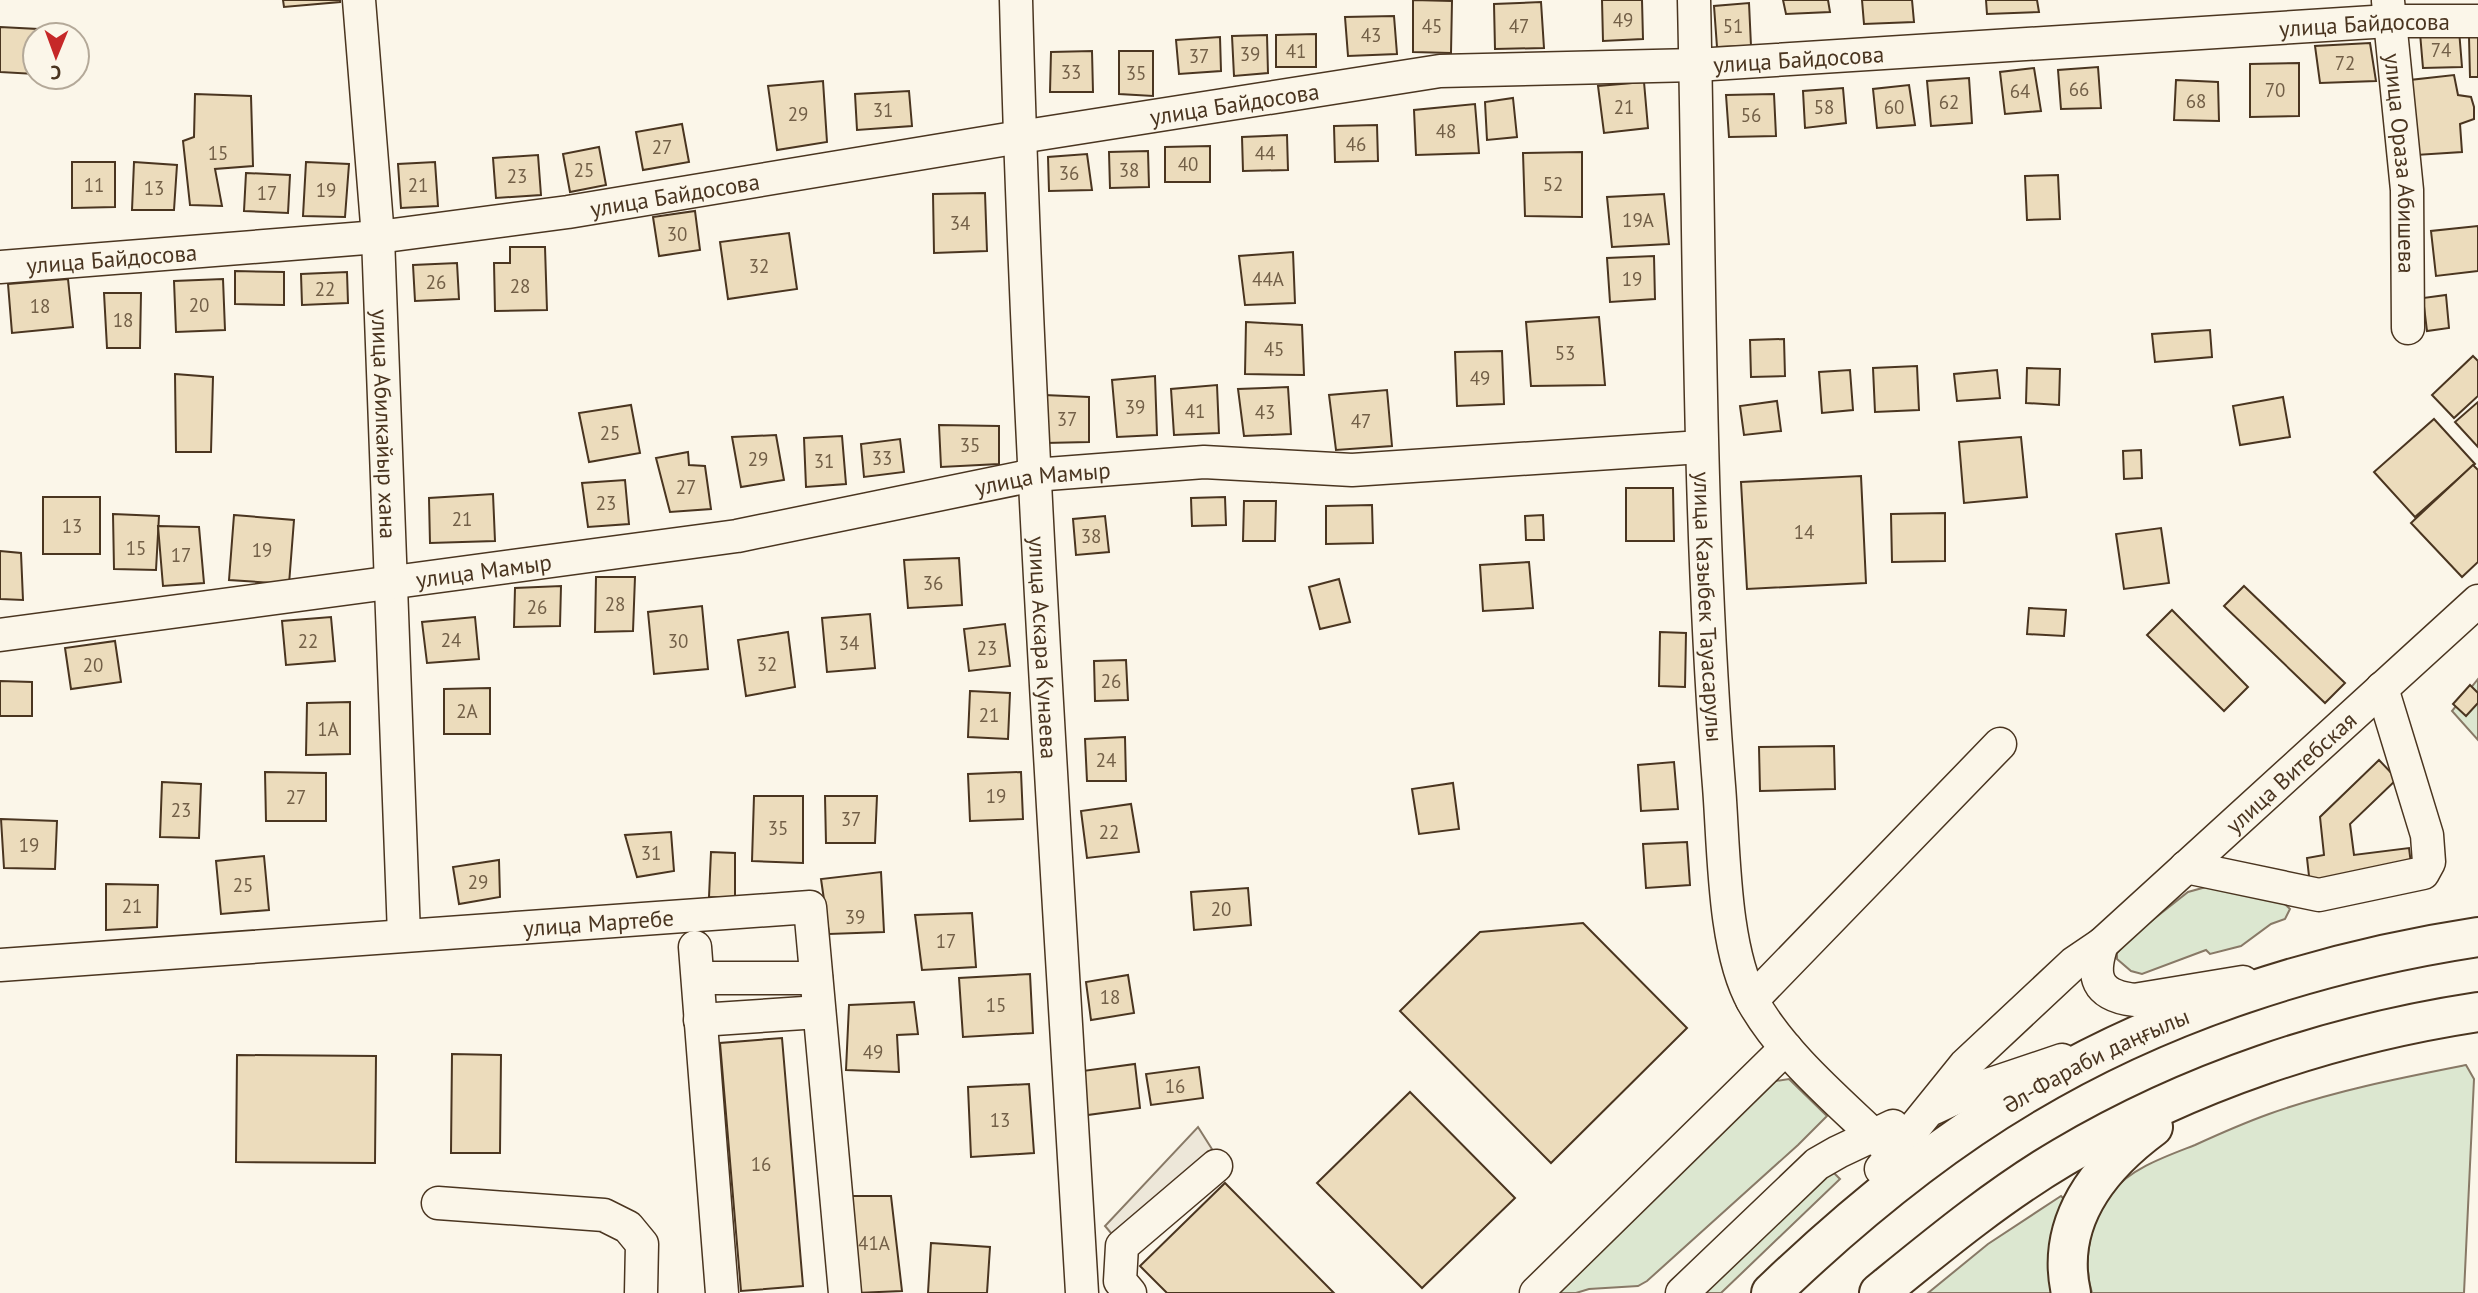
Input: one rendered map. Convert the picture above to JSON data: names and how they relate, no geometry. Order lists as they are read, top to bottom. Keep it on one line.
{"streets":{"main road":["Әл-Фараби даңғылы"],"street":["улица Байдосова","улица Ораза Абишева","улица Абилкайыр хана","улица Мамыр","улица Казыбек Тауасарулы","улица Аскара Кунаева","улица Витебская","улица Мартебе"]},"crossings":[["улица Байдосова","улица Ораза Абишева"],["улица Байдосова","улица Абилкайыр хана"],["улица Байдосова","улица Казыбек Тауасарулы"],["улица Байдосова","улица Аскара Кунаева"],["улица Абилкайыр хана","улица Мамыр"],["улица Абилкайыр хана","улица Мартебе"],["улица Мамыр","улица Казыбек Тауасарулы"],["улица Мамыр","улица Аскара Кунаева"],["улица Казыбек Тауасарулы","улица Витебская"],["улица Витебская","Әл-Фараби даңғылы"]],"house_numbers":["49","45","47","51","43","74","41","39","37","72","33","35","66","70","64","68","62","21","58","60","31","29","56","48","46","27","15","44","40","25","38","36","23","52","11","21","13","19","17","19А","34","30","32","44А","19","26","28","22","20","18","18","45","53","49","39","41","43","37","47","25","35","33","29","31","27","23","21","13","14","38","15","19","17","36","28","26","24","22","30","34","23","32","20","26","2А","21","1А","24","19","27","23","37","35","22","19","31","29","25","21","20","39","17","18","15","49","16","13","16","41А"],"north":"bottom"}
